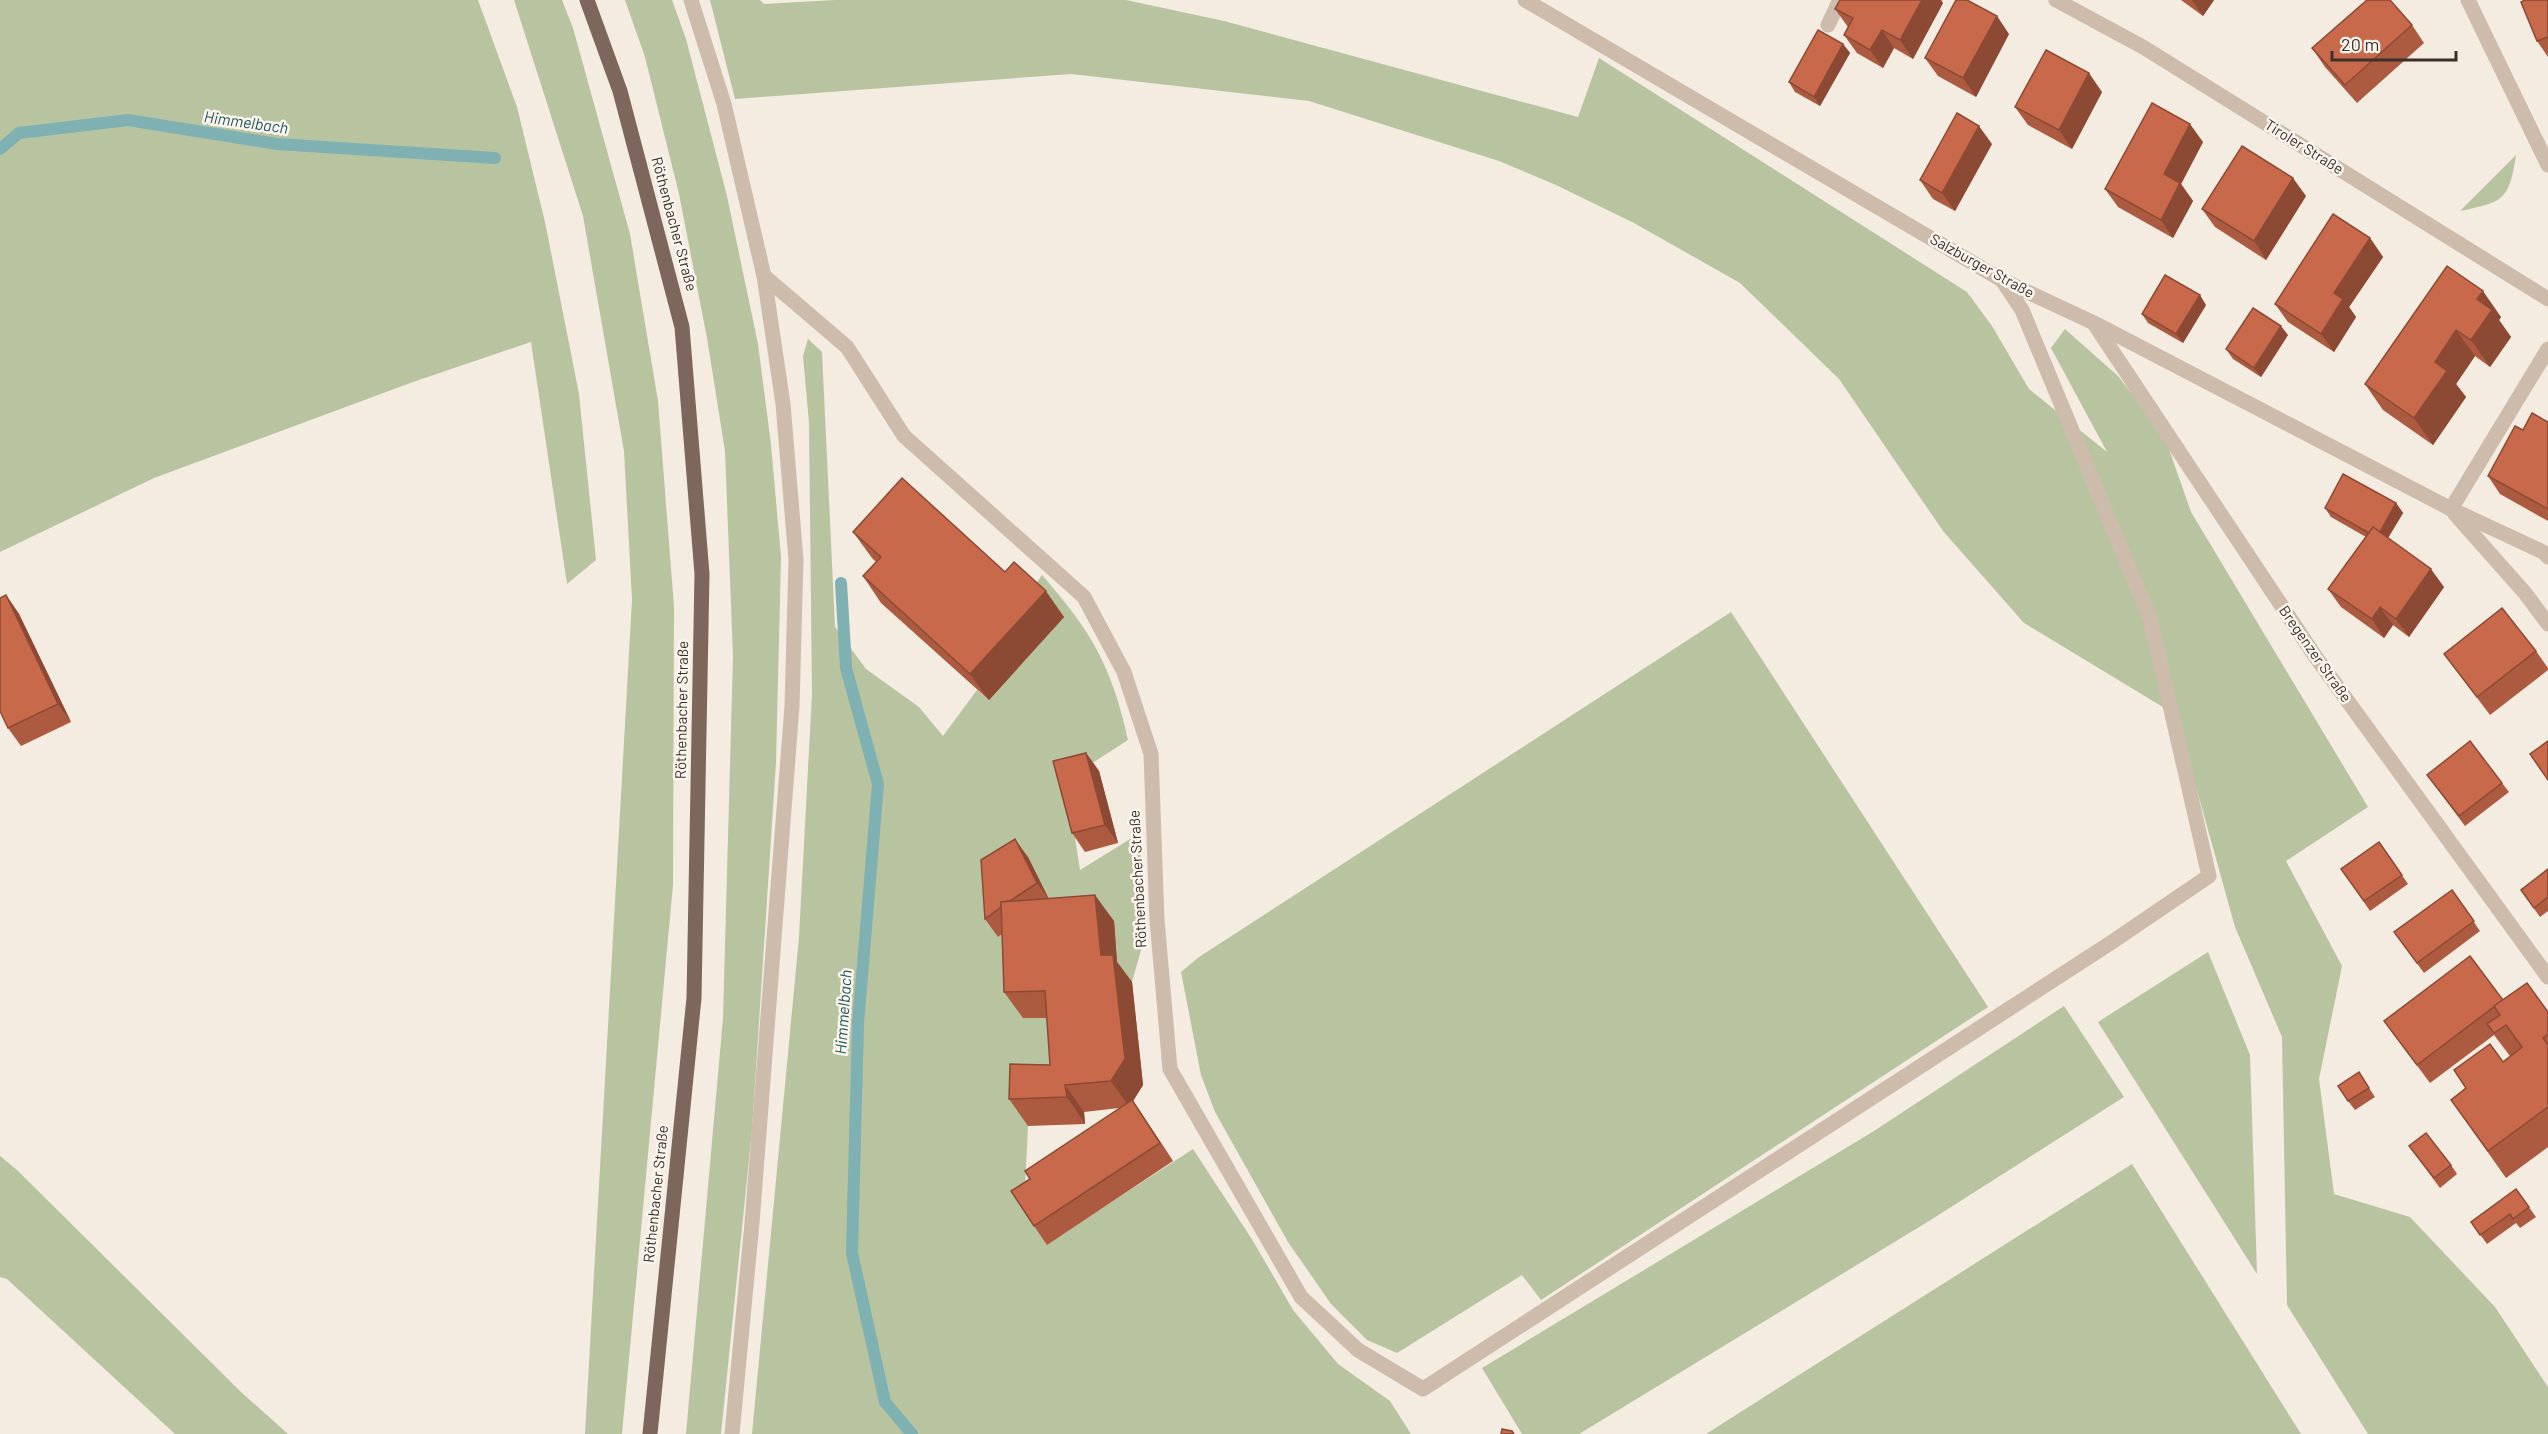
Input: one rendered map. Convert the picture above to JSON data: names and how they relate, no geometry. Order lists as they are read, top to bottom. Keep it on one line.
{"streets":{"main road":["Röthenbacher Straße"],"street":["Tiroler Straße","Salzburger Straße","Bregenzer Straße"]},"crossings":[["Röthenbacher Straße","Salzburger Straße"],["Salzburger Straße","Bregenzer Straße"]],"water":["Himmelbach"],"scale_bar":"20 m"}
